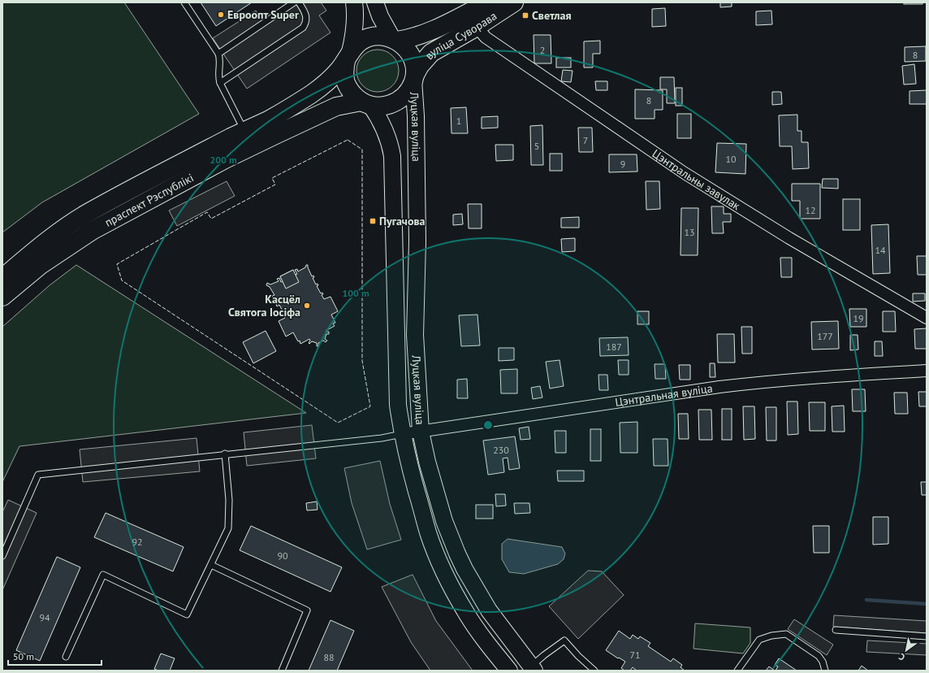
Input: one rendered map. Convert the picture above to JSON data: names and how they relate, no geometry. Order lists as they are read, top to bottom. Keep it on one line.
{"streets":{"main road":["вуліца Суворава","праспект Рэспублікі"],"street":["Луцкая вуліца","Цэнтральны завулак","Цэнтральная вуліца"]},"crossings":[["вуліца Суворава","Луцкая вуліца"],["вуліца Суворава","Цэнтральны завулак"],["вуліца Суворава","праспект Рэспублікі"],["Луцкая вуліца","праспект Рэспублікі"],["Луцкая вуліца","Цэнтральная вуліца"]],"places":{"other":["Евроопт Super","Касцёл Святога Іосіфа"],"transit":["Светлая","Пугачова"]},"house_numbers":["2","8","8","1","7","5","10","9","12","13","14","19","177","187","230","92","90","94","71","88"],"scale_bar":"50 m","north":"bottom left","rings":["200 m","100 m"]}
